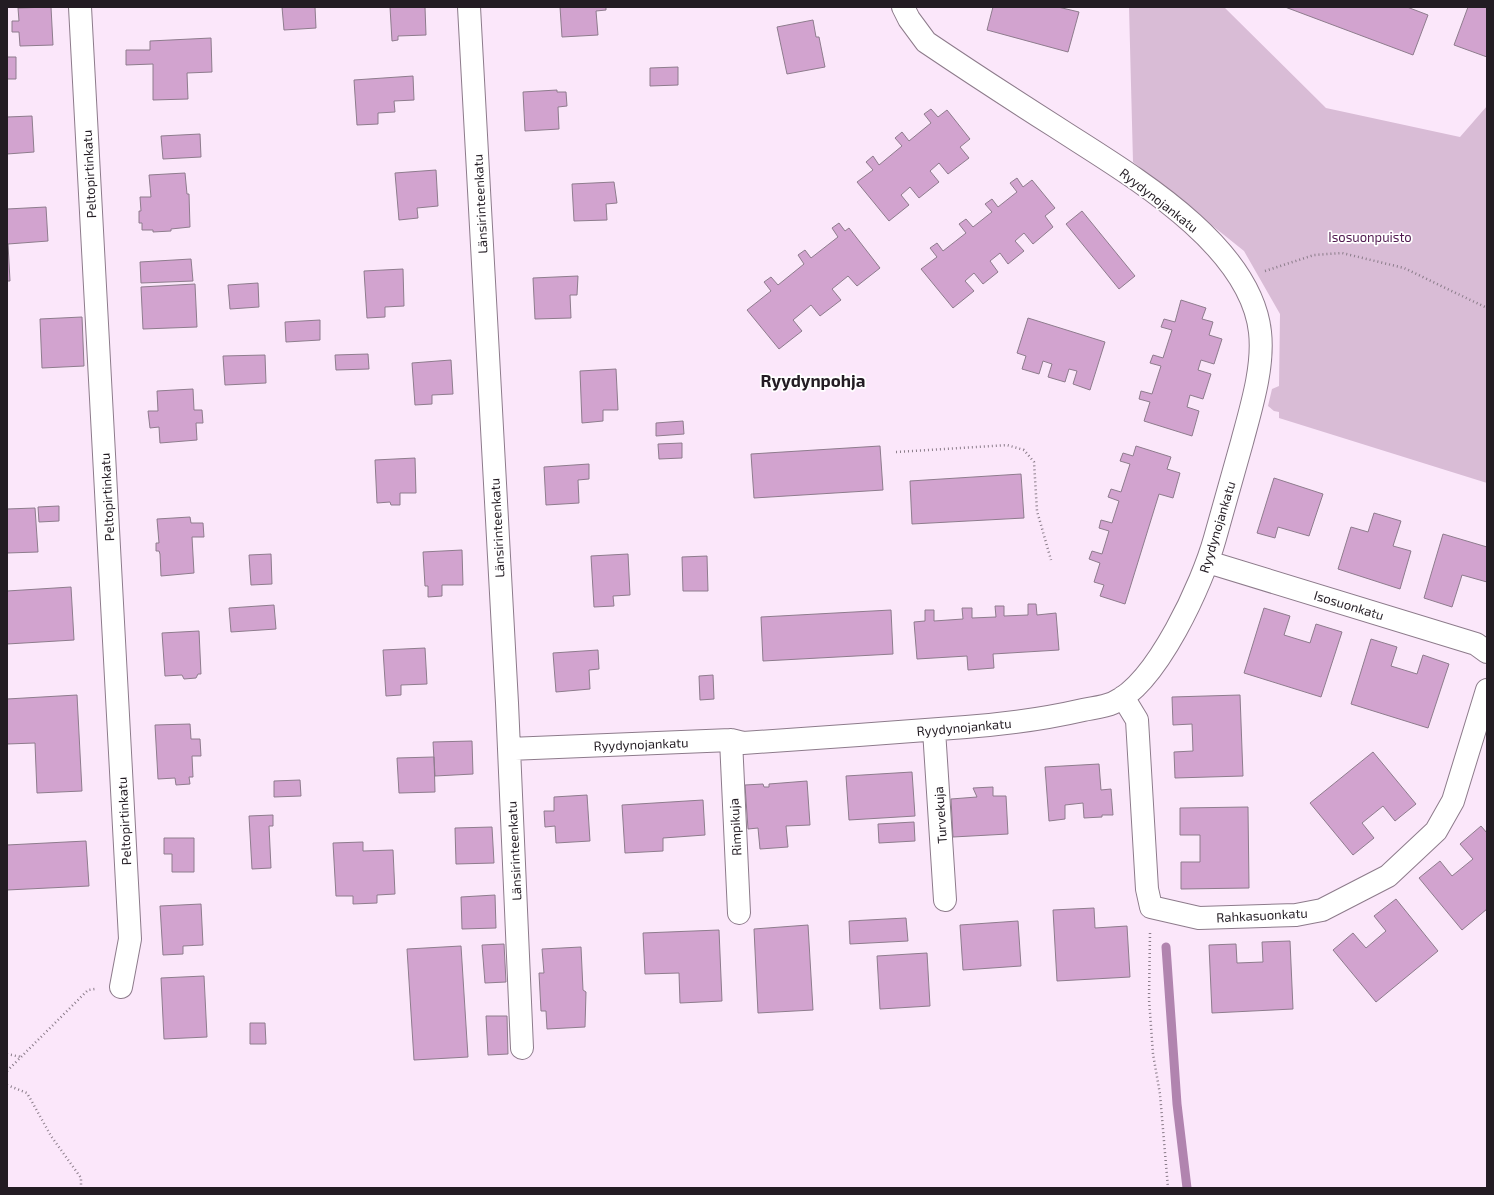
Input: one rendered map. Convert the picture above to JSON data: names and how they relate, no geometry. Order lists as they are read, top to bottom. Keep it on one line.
{"streets":{"street":["Peltopirtinkatu","Ryydynojankatu","Länsirinteenkatu","Isosuonkatu","Turvekuja","Rimpikuja","Rahkasuonkatu"]},"crossings":[["Ryydynojankatu","Länsirinteenkatu"],["Ryydynojankatu","Isosuonkatu"],["Ryydynojankatu","Turvekuja"],["Ryydynojankatu","Rimpikuja"]],"districts":["Ryydynpohja"],"parks":["Isosuonpuisto"]}
